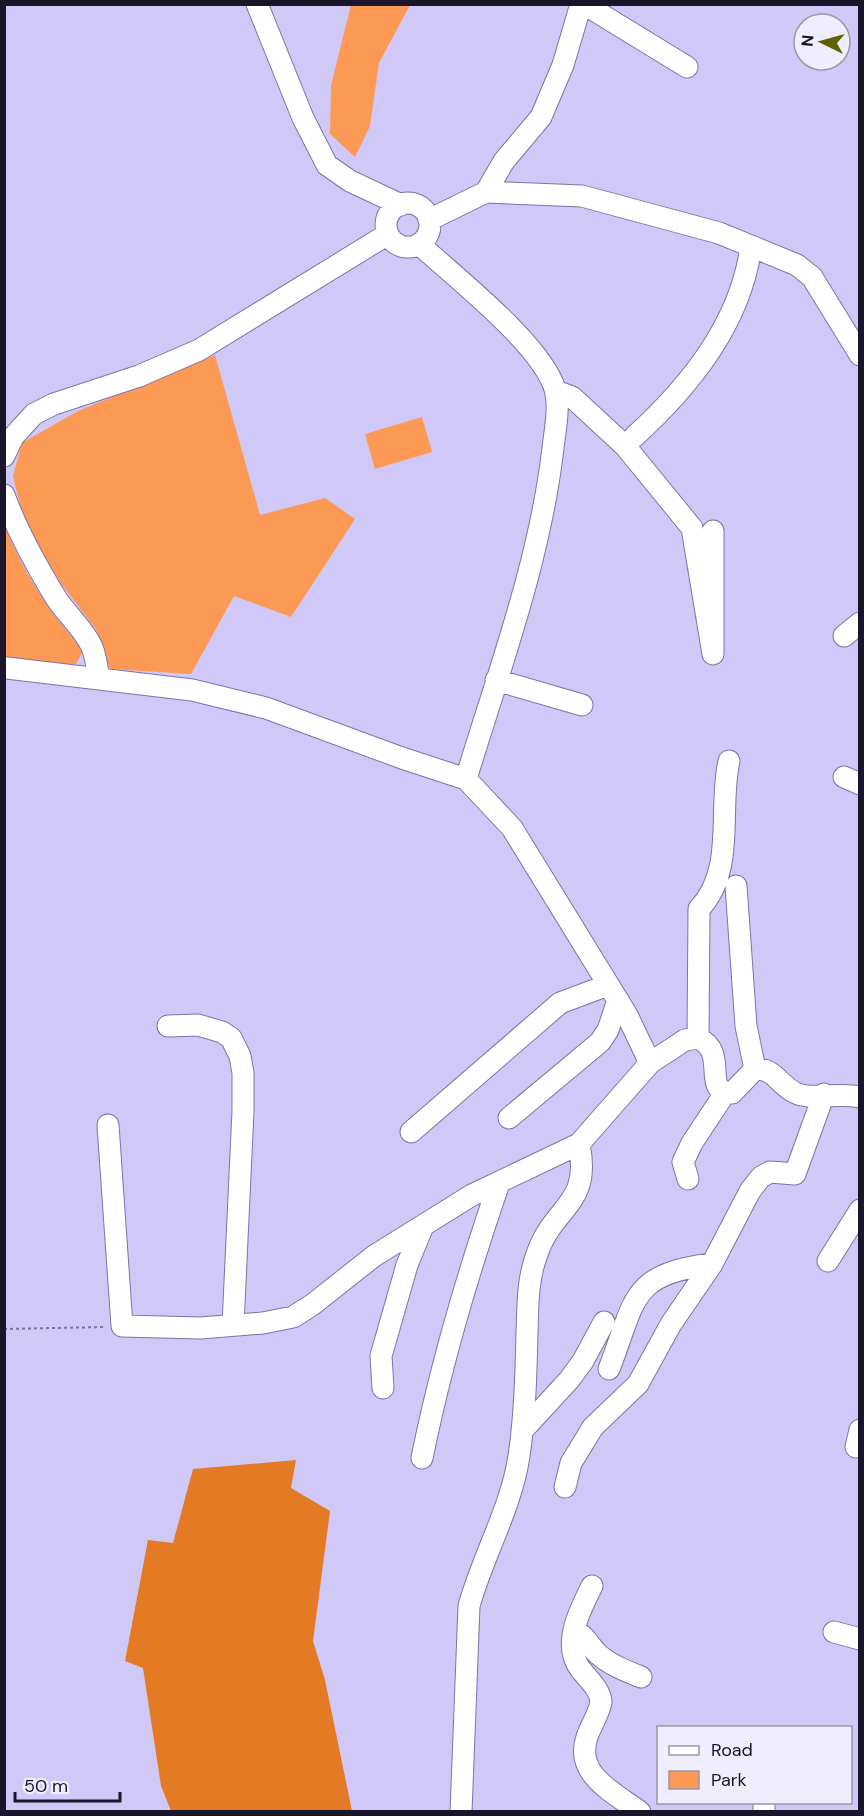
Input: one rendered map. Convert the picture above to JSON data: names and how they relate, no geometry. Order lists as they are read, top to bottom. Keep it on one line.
{"legend":["Road","Park"],"scale_bar":"50 m","north":"left"}
